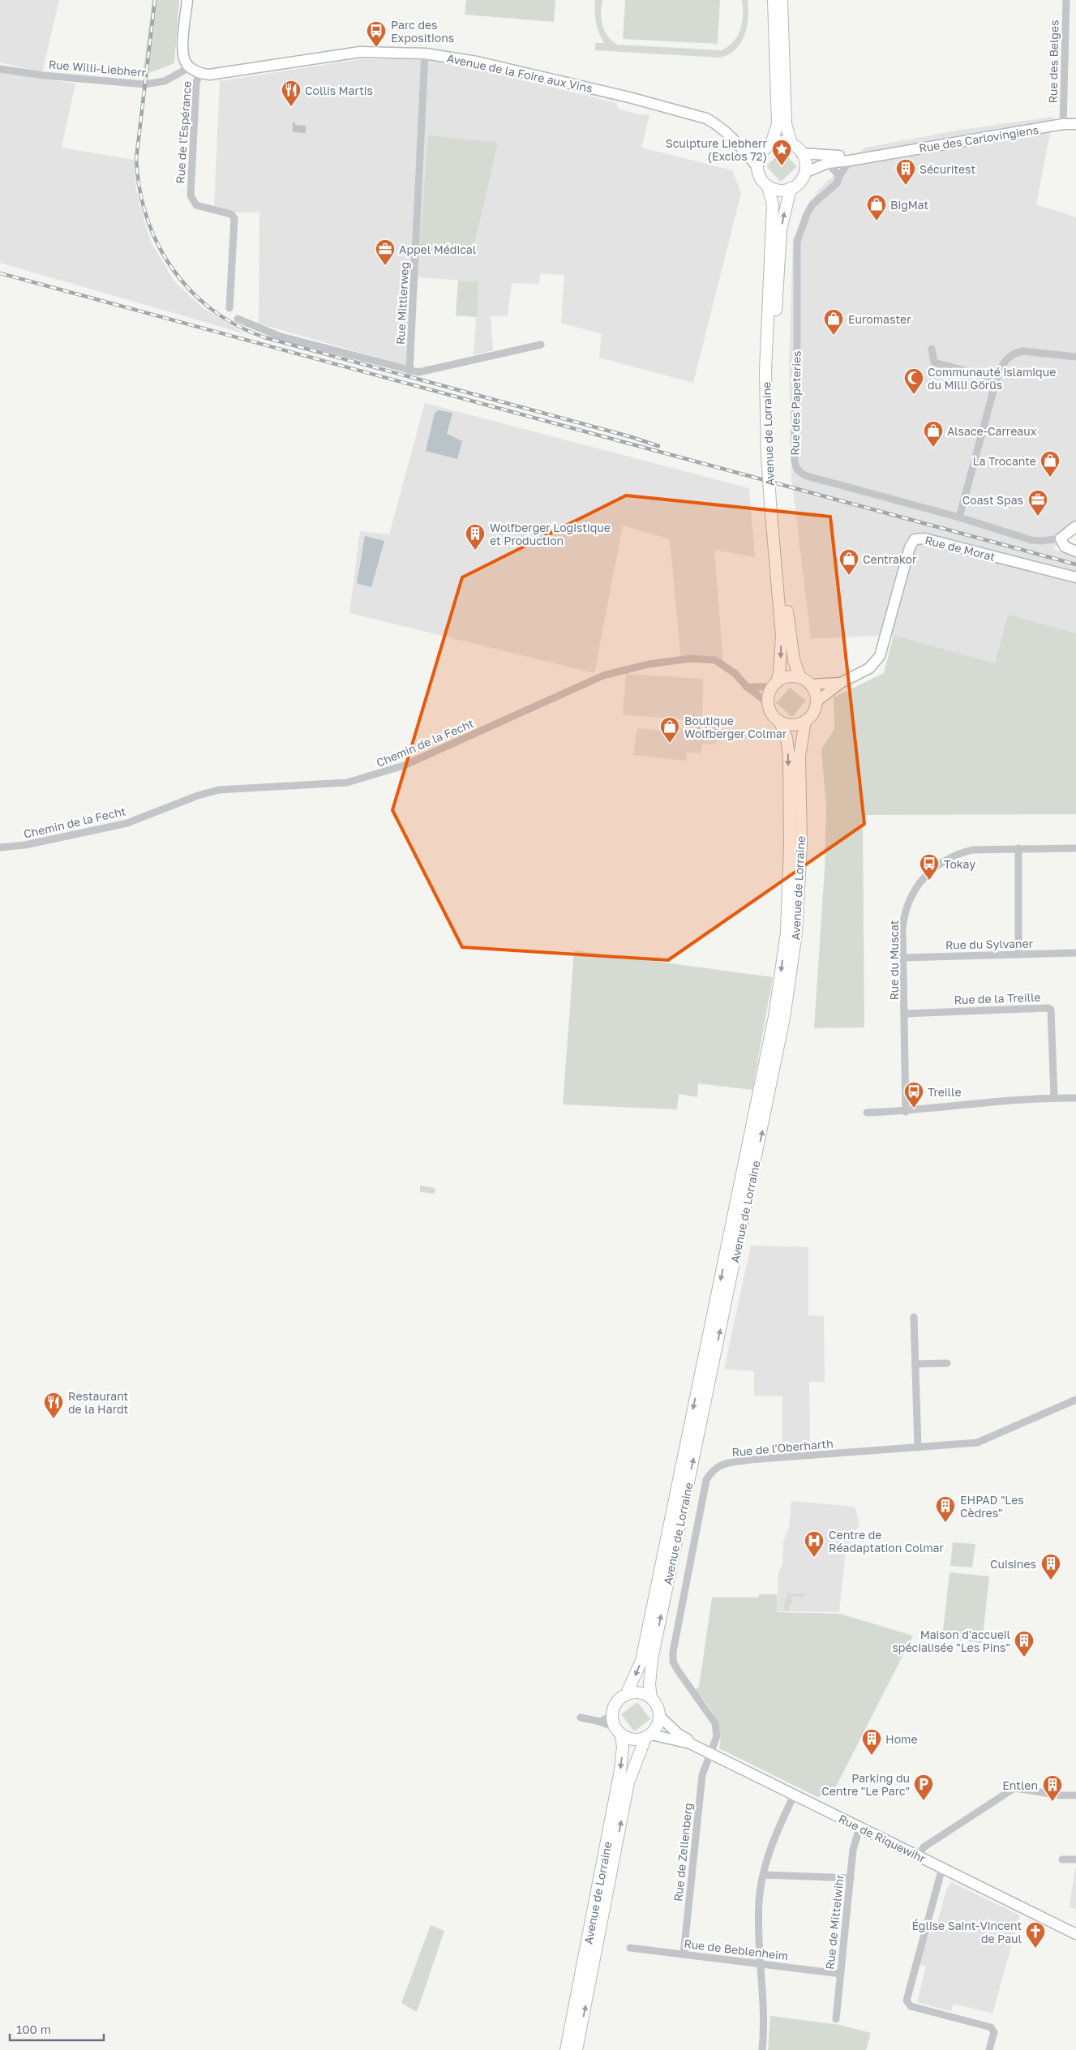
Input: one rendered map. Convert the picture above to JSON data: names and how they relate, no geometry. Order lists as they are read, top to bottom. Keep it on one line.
{"streets":{"main road":["Avenue de Lorraine"],"street":["Rue des Belges","Rue Willi-Liebherr","Avenue de la Foire aux Vins","Rue de l'Espérance","Rue des Carlovingiens","Rue Mittlerweg","Rue des Papeteries","Rue de Morat","Chemin de la Fecht","Rue du Sylvaner","Rue du Muscat","Rue de la Treille","Rue de l'Oberharth","Rue de Riquewihr","Rue de Zellenberg","Rue de Mittelwihr","Rue de Beblenheim"]},"crossings":[["Rue des Belges","Rue des Carlovingiens"],["Avenue de la Foire aux Vins","Rue de l'Espérance"],["Avenue de la Foire aux Vins","Rue des Carlovingiens"],["Avenue de la Foire aux Vins","Rue Mittlerweg"],["Avenue de la Foire aux Vins","Avenue de Lorraine"],["Rue des Carlovingiens","Rue des Papeteries"],["Rue des Carlovingiens","Avenue de Lorraine"],["Avenue de Lorraine","Rue de Morat"],["Avenue de Lorraine","Chemin de la Fecht"],["Avenue de Lorraine","Rue de Riquewihr"],["Rue de Morat","Chemin de la Fecht"],["Rue du Sylvaner","Rue du Muscat"],["Rue du Muscat","Rue de la Treille"],["Rue de l'Oberharth","Rue de Riquewihr"],["Rue de l'Oberharth","Rue de Zellenberg"],["Rue de Riquewihr","Rue de Zellenberg"],["Rue de Riquewihr","Rue de Mittelwihr"],["Rue de Zellenberg","Rue de Beblenheim"],["Rue de Mittelwihr","Rue de Beblenheim"]],"places":{"bus stop":["Parc des Expositions","Tokay","Treille"],"restaurant":["Collis Martis","Restaurant de la Hardt"],"place":["Sculpture Liebherr (Exclos 72)"],"building":["Sécuritest","Wolfberger Logistique et Production","EHPAD \"Les Cèdres\"","Cuisines","Maison d'accueil spécialisée \"Les Pins\"","Home","Entlen"],"shop":["BigMat","Euromaster","Alsace-Carreaux","La Trocante","Centrakor","Boutique Wolfberger Colmar"],"office":["Appel Médical","Coast Spas"],"mosque":["Communauté islamique du Milli Görüs"],"hospital":["Centre de Réadaptation Colmar"],"parking":["Parking du Centre \"Le Parc\""],"church":["Église Saint-Vincent de Paul"]},"scale_bar":"100 m"}
